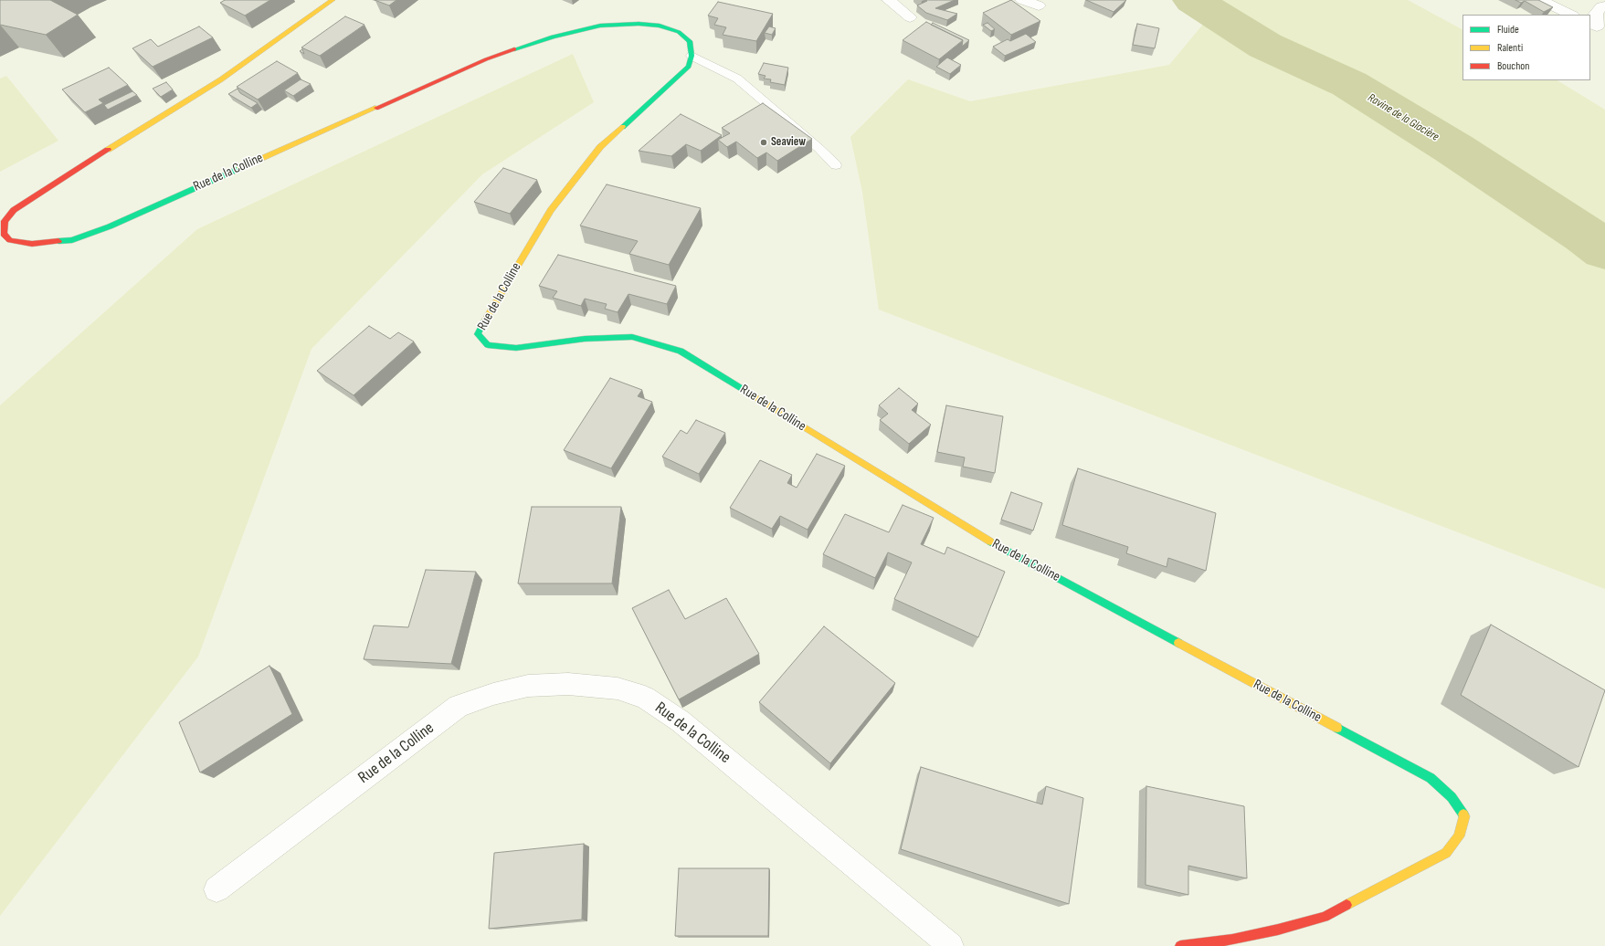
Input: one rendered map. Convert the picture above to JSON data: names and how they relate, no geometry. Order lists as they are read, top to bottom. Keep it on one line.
{"streets":{"street":["Rue de la Colline"]},"water":["Ravine de la Glacière"],"places":["Seaview"],"legend":["Fluide","Ralenti","Bouchon"]}
